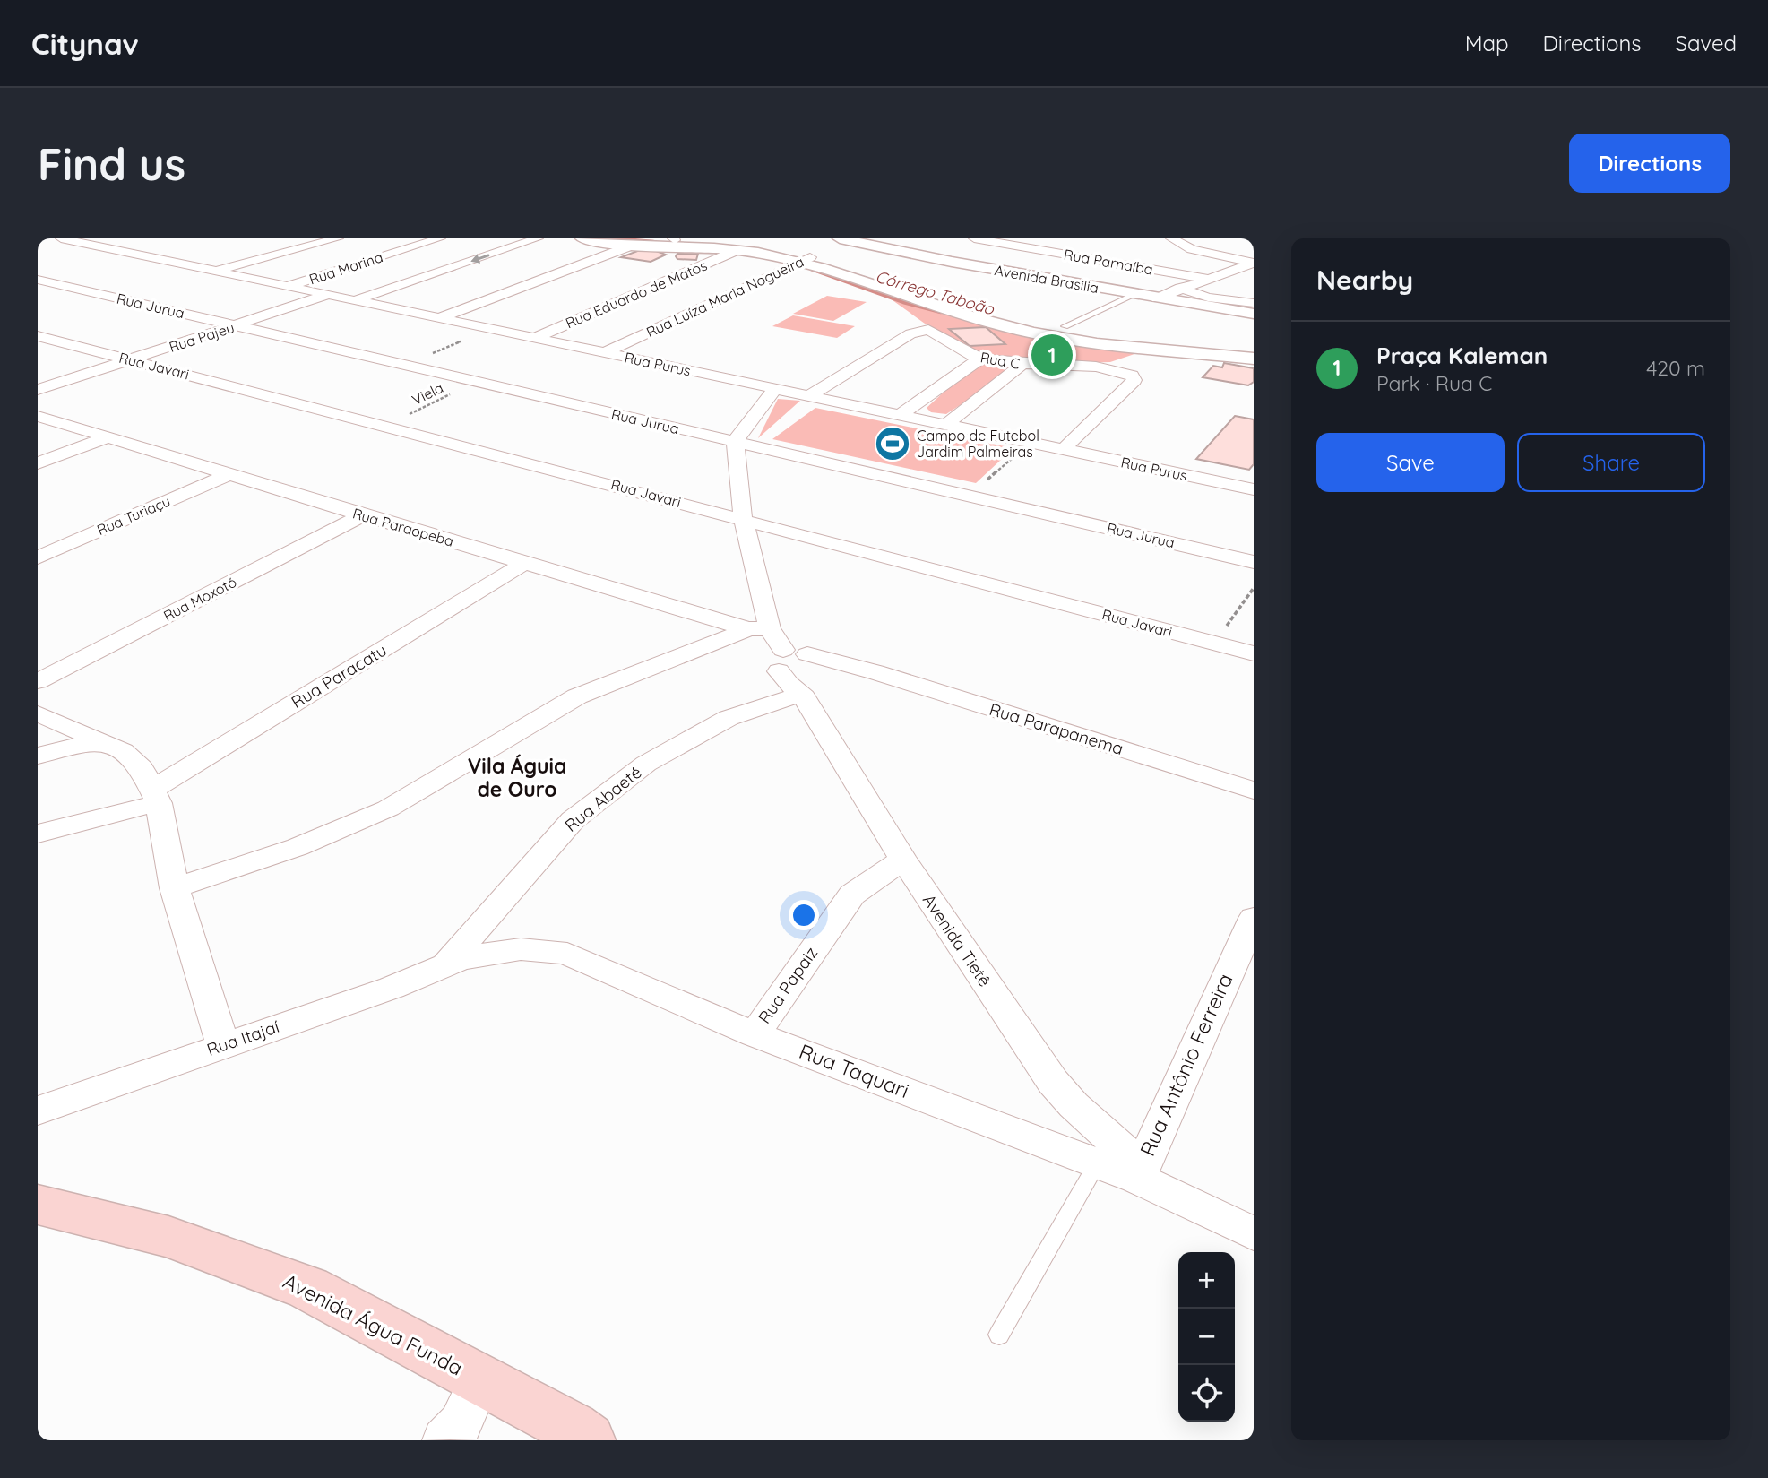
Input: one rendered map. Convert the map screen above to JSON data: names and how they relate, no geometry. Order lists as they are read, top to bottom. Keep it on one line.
{"streets":{"main road":["Avenida Água Funda"],"street":["Rua Parnaíba","Rua Marina","Avenida Brasília","Rua Eduardo de Matos","Rua Luíza Maria Nogueira","Rua Jurua","Rua Pajeu","Rua C","Rua Purus","Rua Javari","Rua Turiaçu","Rua Paraopeba","Rua Moxotó","Rua Paracatu","Rua Parapanema","Rua Abaeté","Avenida Tietê","Rua Papaiz","Rua Itajaí","Rua Antônio Ferreira","Rua Taquari"],"path":["Viela"]},"crossings":[["Rua Marina","Rua Purus"],["Rua Eduardo de Matos","Rua Purus"],["Rua Luíza Maria Nogueira","Rua Purus"],["Rua Jurua","Rua Pajeu"],["Rua Jurua","Viela"],["Rua Jurua","Avenida Tietê"],["Rua Pajeu","Rua Purus"],["Rua Pajeu","Rua Javari"],["Rua C","Rua Purus"],["Rua Javari","Viela"],["Rua Javari","Avenida Tietê"],["Rua Turiaçu","Rua Paraopeba"],["Rua Paraopeba","Rua Moxotó"],["Rua Paraopeba","Rua Paracatu"],["Rua Paraopeba","Avenida Tietê"],["Rua Parapanema","Rua Abaeté"],["Rua Parapanema","Avenida Tietê"],["Rua Abaeté","Avenida Tietê"],["Rua Abaeté","Rua Itajaí"],["Rua Abaeté","Rua Taquari"],["Avenida Tietê","Rua Papaiz"],["Avenida Tietê","Rua Antônio Ferreira"],["Avenida Tietê","Rua Taquari"],["Rua Papaiz","Rua Taquari"],["Rua Itajaí","Rua Taquari"],["Rua Antônio Ferreira","Rua Taquari"]],"districts":["Vila Águia de Ouro"],"water":["Córrego Taboão"],"places":{"sports":["Campo de Futebol Jardim Palmeiras"]},"page":{"header":"Citynav","nav":["Map","Directions","Saved"],"buttons":["Directions",["Save","Share"]],"title":"Find us","heading":"Nearby","list":[{"mark":"1","name":"Praça Kaleman","note":"Park · Rua C","value":"420 m"}],"pins":"1","map_buttons":["+","−"]}}
